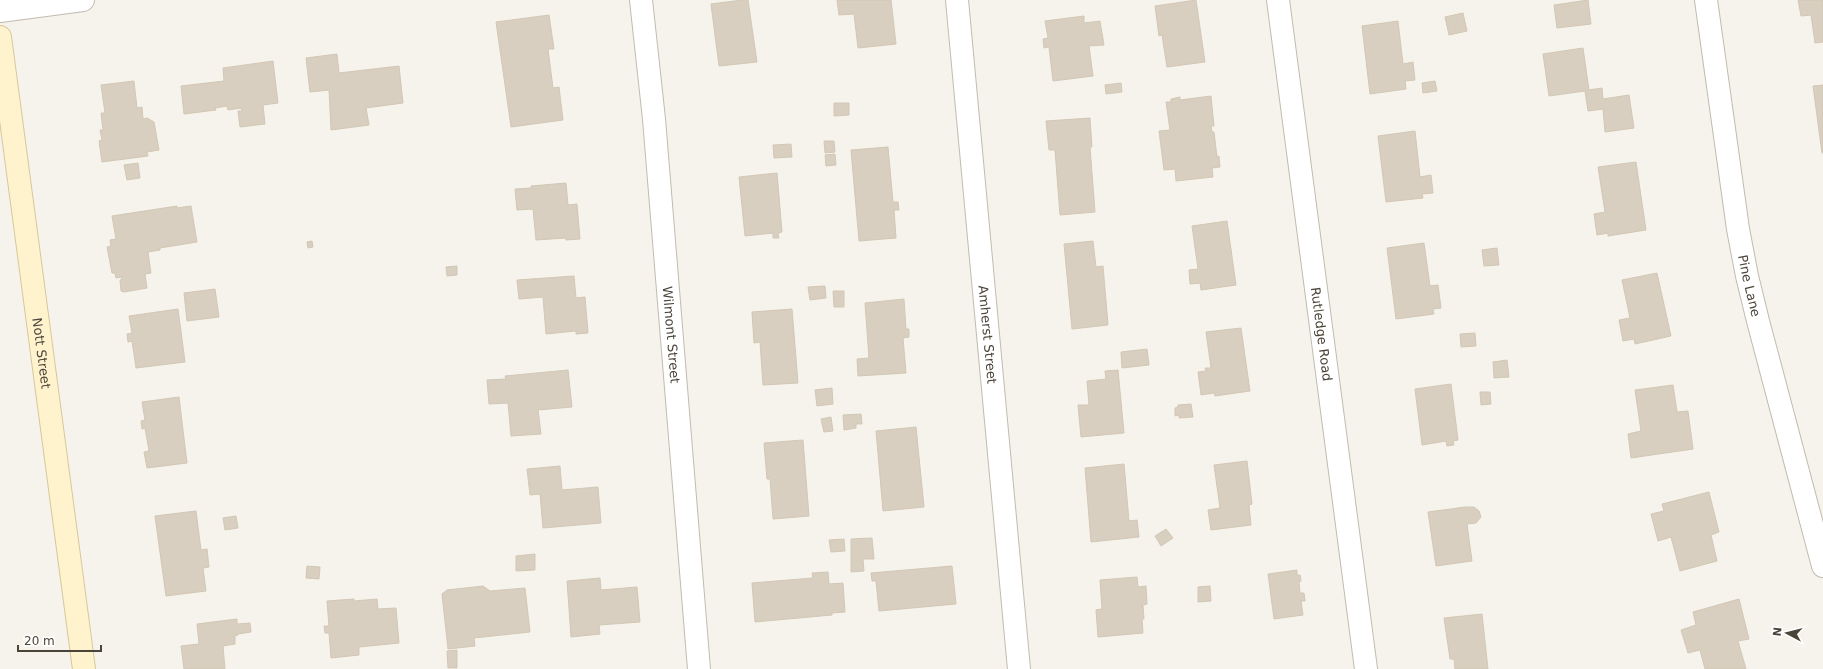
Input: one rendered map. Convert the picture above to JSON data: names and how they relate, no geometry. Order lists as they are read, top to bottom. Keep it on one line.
{"streets":{"street":["Pine Lane","Wilmont Street","Amherst Street","Rutledge Road","Nott Street"]},"scale_bar":"20 m","north":"left"}
